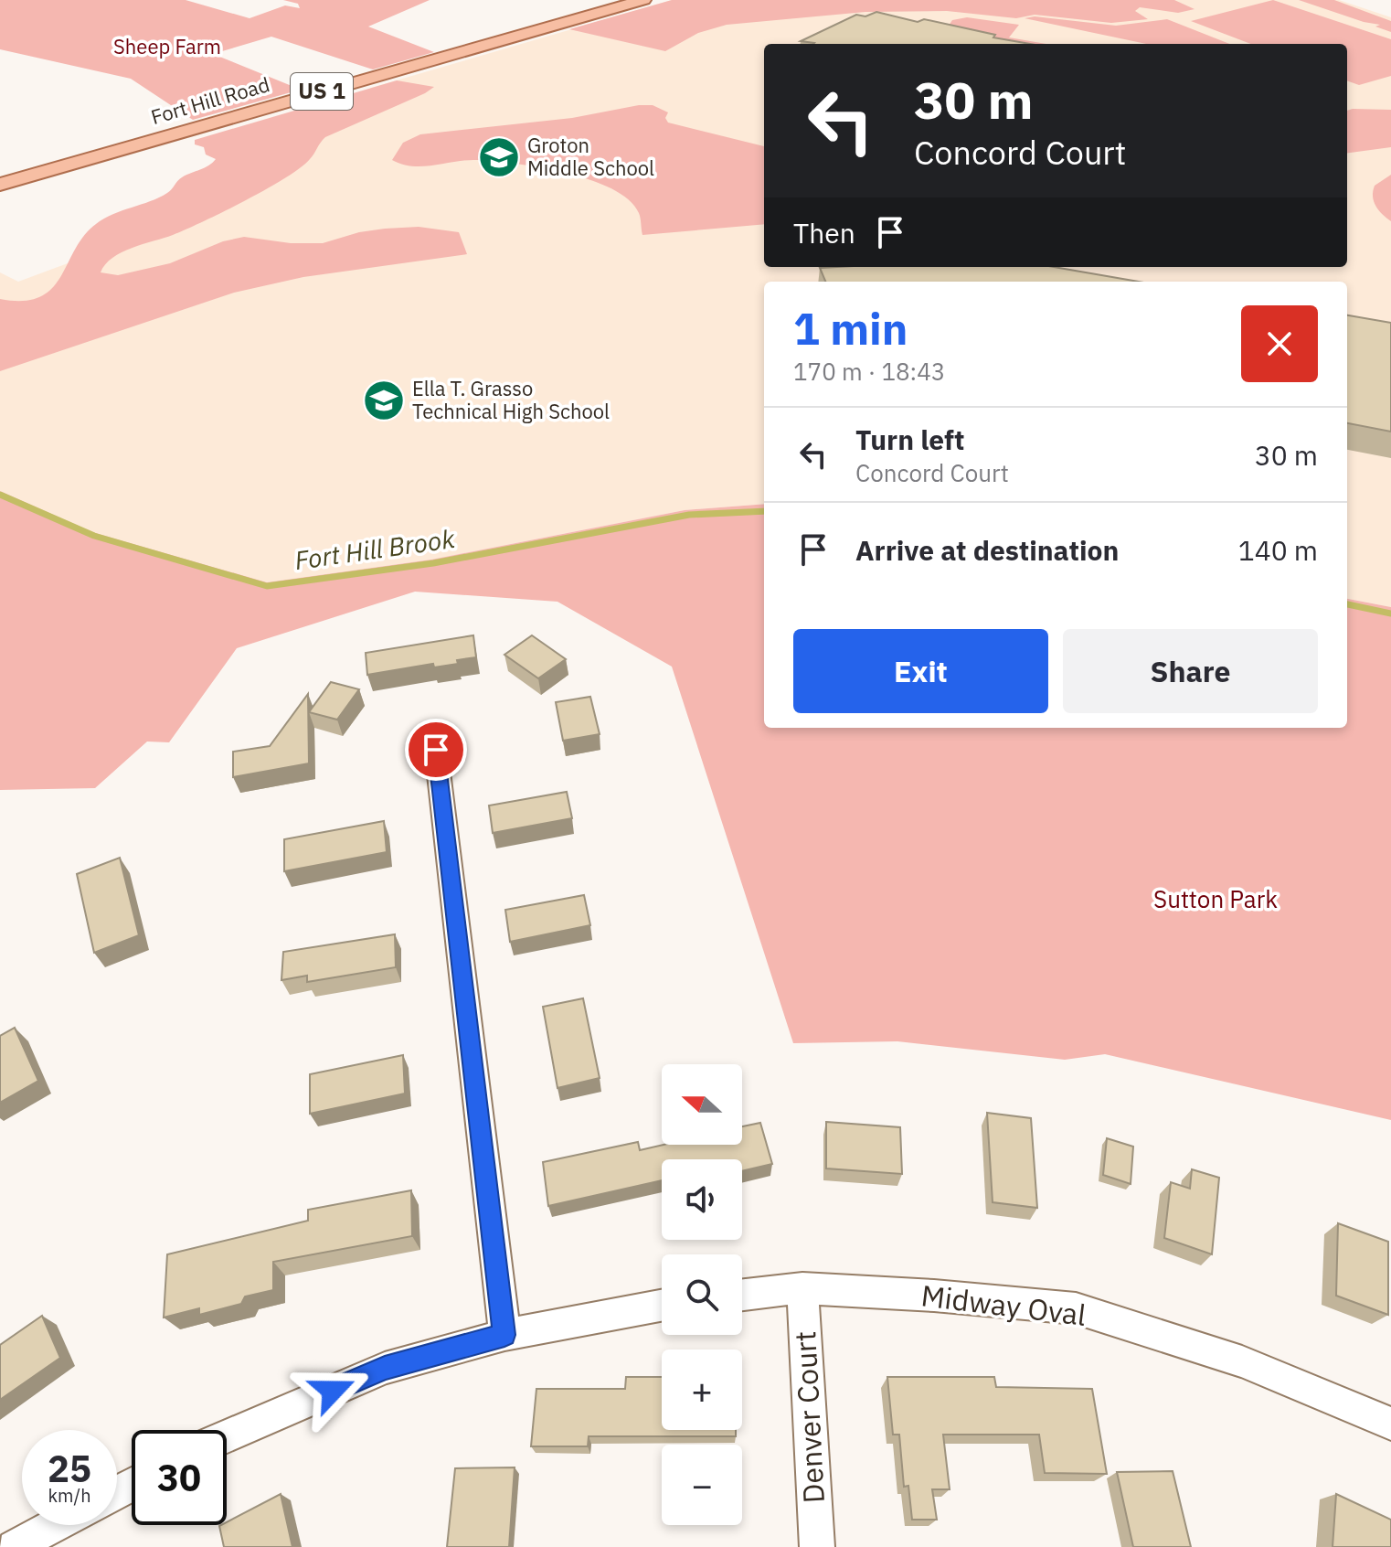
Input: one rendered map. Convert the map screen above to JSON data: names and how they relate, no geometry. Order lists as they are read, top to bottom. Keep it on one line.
{"streets":{"main road":["US 1","Fort Hill Road"],"street":["Midway Oval","Denver Court"]},"crossings":[["Midway Oval","Denver Court"]],"water":["Fort Hill Brook"],"parks":["Sheep Farm","Sutton Park"],"places":{"school or university":["Groton Middle School","Ella T. Grasso Technical High School"]},"north":"left","page":{"turn":["30 m","Concord Court"],"then":"Then","heading":["1 min","170 m · 18:43"],"list":[{"name":"Turn left","note":"Concord Court","value":"30 m"},{"name":"Arrive at destination","value":"140 m"}],"buttons":["Exit","Share"],"map_buttons":["+","−"],"speed":"25 km/h","limit":"30"}}
